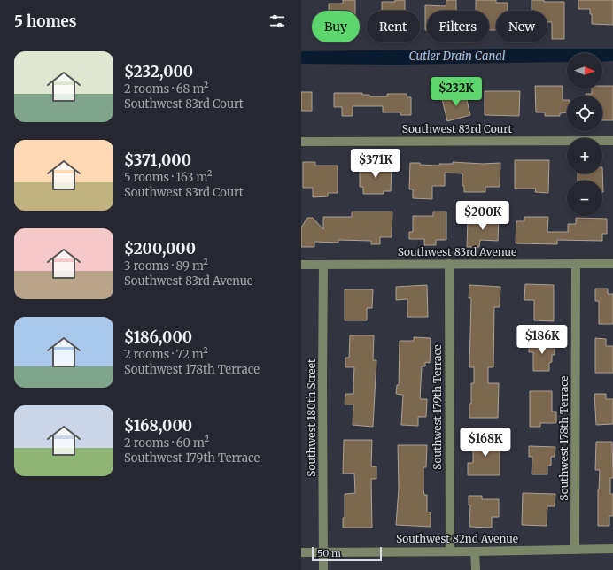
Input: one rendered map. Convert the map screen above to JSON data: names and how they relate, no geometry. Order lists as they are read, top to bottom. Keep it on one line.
{"streets":{"street":["Southwest 83rd Court","Southwest 83rd Avenue","Southwest 179th Terrace","Southwest 180th Street","Southwest 178th Terrace","Southwest 82nd Avenue"]},"crossings":[["Southwest 83rd Avenue","Southwest 179th Terrace"],["Southwest 83rd Avenue","Southwest 180th Street"],["Southwest 83rd Avenue","Southwest 178th Terrace"],["Southwest 179th Terrace","Southwest 82nd Avenue"],["Southwest 180th Street","Southwest 82nd Avenue"],["Southwest 178th Terrace","Southwest 82nd Avenue"]],"water":["Cutler Drain Canal"],"scale_bar":"50 m","north":"right","page":{"heading":"5 homes","chip":["Buy","Rent","Filters","New"],"list":[{"name":"$232,000","note":"2 rooms · 68 m² · Southwest 83rd Court"},{"name":"$371,000","note":"5 rooms · 163 m² · Southwest 83rd Court"},{"name":"$200,000","note":"3 rooms · 89 m² · Southwest 83rd Avenue"},{"name":"$186,000","note":"2 rooms · 72 m² · Southwest 178th Terrace"},{"name":"$168,000","note":"2 rooms · 60 m² · Southwest 179th Terrace"}],"map_buttons":["+","−"],"price":["$232K","$371K","$200K","$186K","$168K"],"scale":"50 m"}}
